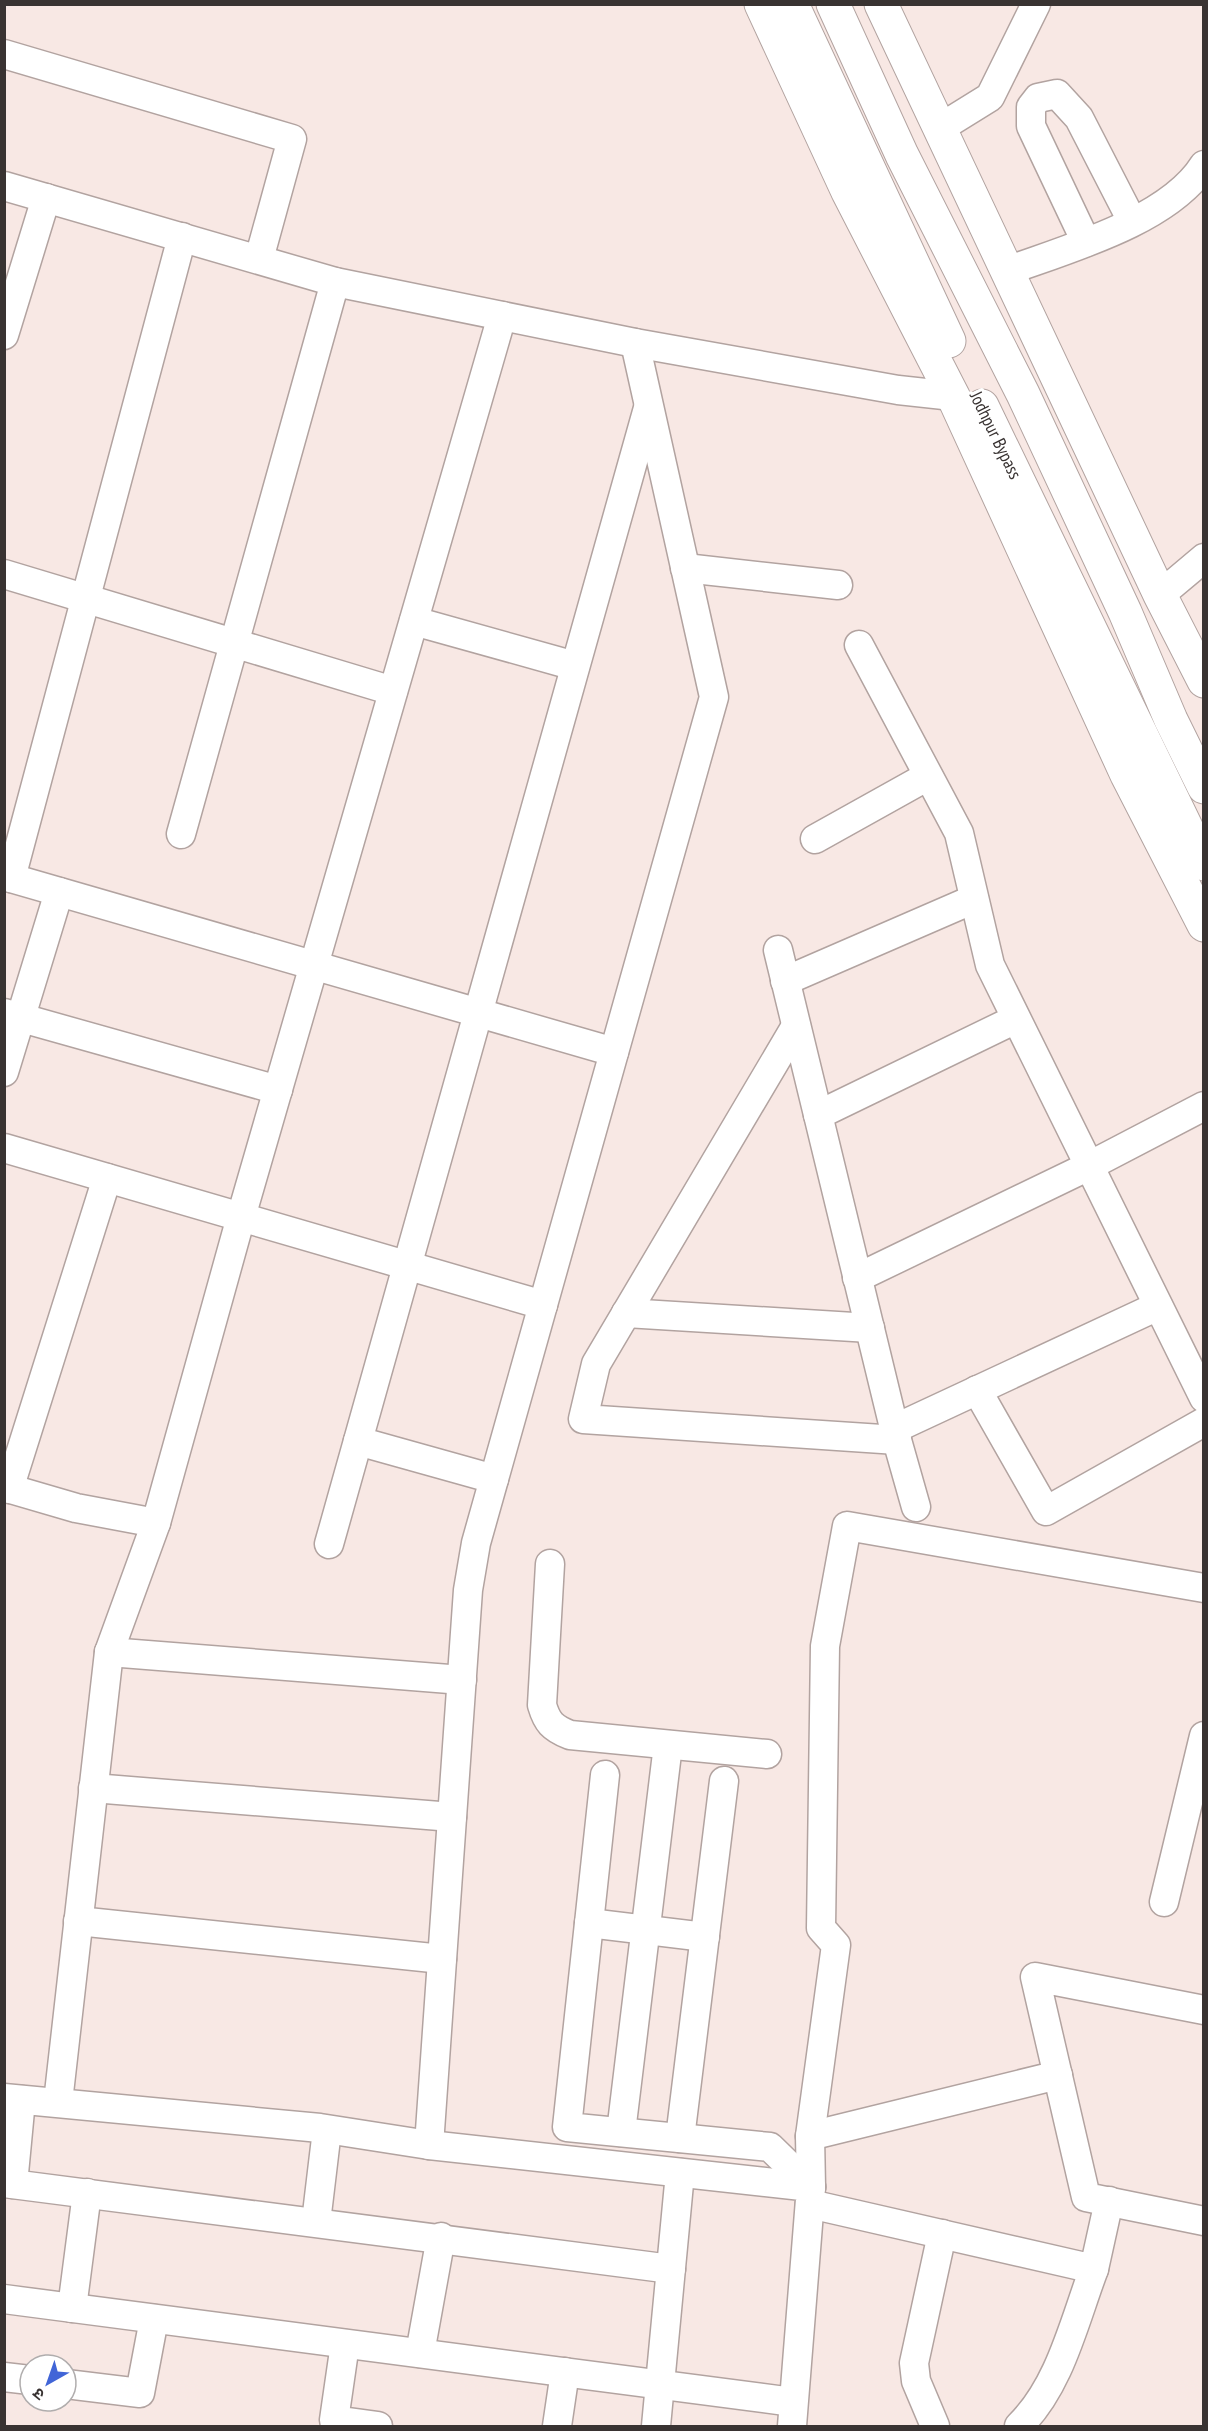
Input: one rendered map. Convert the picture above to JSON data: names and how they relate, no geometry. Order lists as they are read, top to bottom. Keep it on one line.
{"streets":{"highway":["Jodhpur Bypass"]},"north":"bottom left"}
